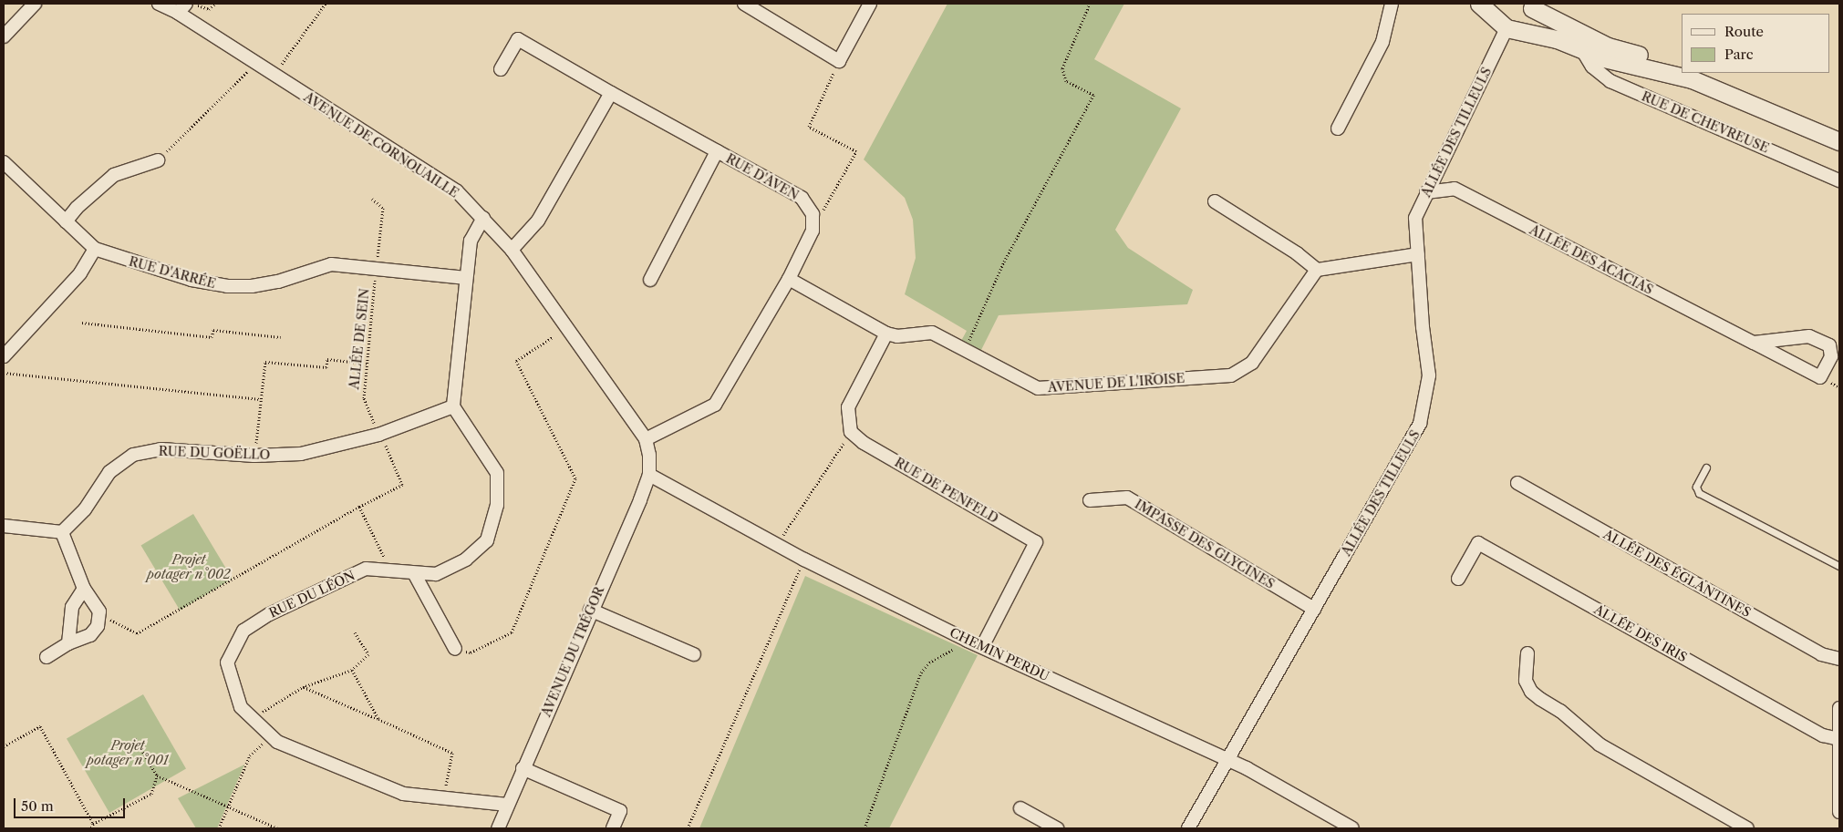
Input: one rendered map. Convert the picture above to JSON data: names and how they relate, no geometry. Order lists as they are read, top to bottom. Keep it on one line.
{"streets":{"street":["RUE DE CHEVREUSE","ALLÉE DES TILLEULS","AVENUE DE CORNOUAILLE","RUE D'AVEN","ALLÉE DES ACACIAS","RUE D'ARRÉE","AVENUE DE L'IROISE","RUE DU GOËLLO","RUE DE PENFELD","IMPASSE DES GLYCINES","ALLÉE DES ÉGLANTINES","RUE DU LÉON","ALLÉE DES IRIS","AVENUE DU TRÉGOR","CHEMIN PERDU"],"path":["ALLÉE DE SEIN"]},"crossings":[["ALLÉE DES TILLEULS","ALLÉE DES ACACIAS"],["ALLÉE DES TILLEULS","IMPASSE DES GLYCINES"],["ALLÉE DES TILLEULS","CHEMIN PERDU"],["RUE D'ARRÉE","ALLÉE DE SEIN"],["ALLÉE DE SEIN","RUE DU GOËLLO"],["RUE DU GOËLLO","RUE DU LÉON"],["RUE DE PENFELD","CHEMIN PERDU"],["RUE DU LÉON","AVENUE DU TRÉGOR"],["AVENUE DU TRÉGOR","CHEMIN PERDU"]],"parks":["Projet potager n°002","Projet potager n°001"],"legend":["Route","Parc"],"scale_bar":"50 m"}
